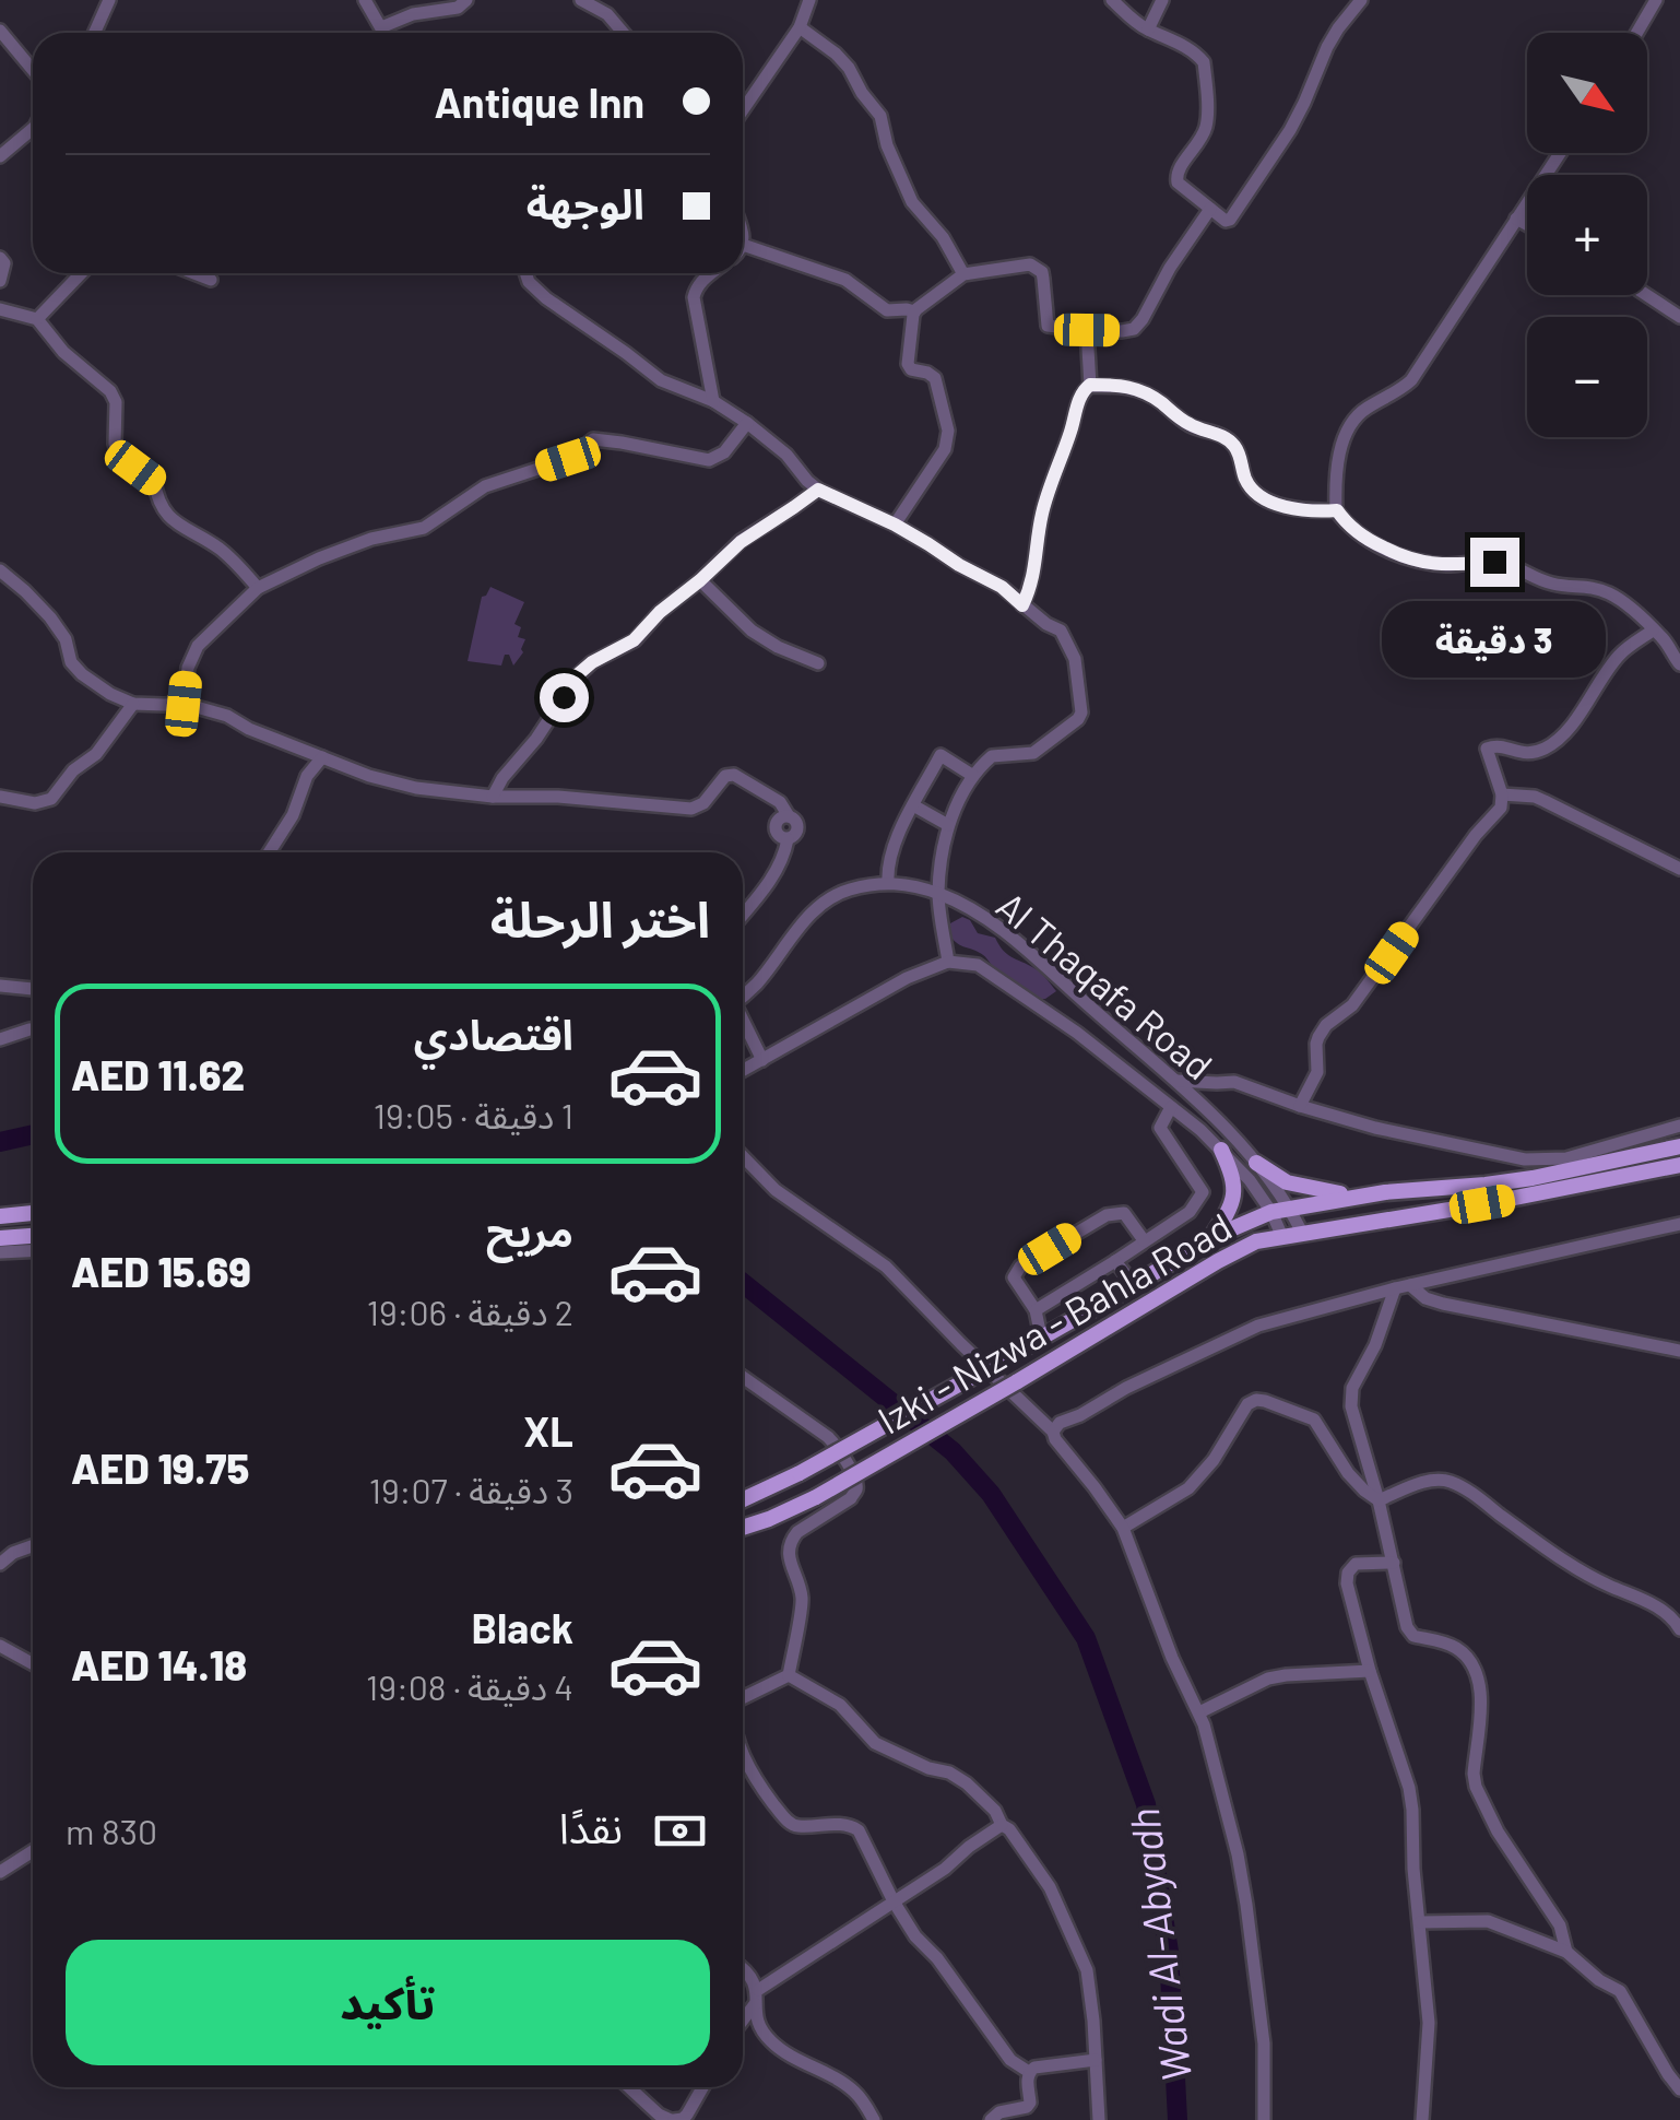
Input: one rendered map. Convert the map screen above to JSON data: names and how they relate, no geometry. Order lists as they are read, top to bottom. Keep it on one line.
{"streets":{"main road":["Izki - Nizwa - Bahla Road"],"street":["Al Thaqafa Road"]},"crossings":[["Al Thaqafa Road","Izki - Nizwa - Bahla Road"]],"water":["Wadi Al-Abyadh"],"north":"bottom right","page":{"map_buttons":["+","−"],"banner":["Antique Inn","الوجهة"],"bubble":"3 دقيقة","heading":"اختر الرحلة","list":[{"name":"اقتصادي","note":"1 دقيقة · 19:05","value":"AED 11.62"},{"name":"مريح","note":"2 دقيقة · 19:06","value":"AED 15.69"},{"name":"XL","note":"3 دقيقة · 19:07","value":"AED 19.75"},{"name":"Black","note":"4 دقيقة · 19:08","value":"AED 14.18"}],"pay":["نقدًا","830 m"],"buttons":"تأكيد"}}
